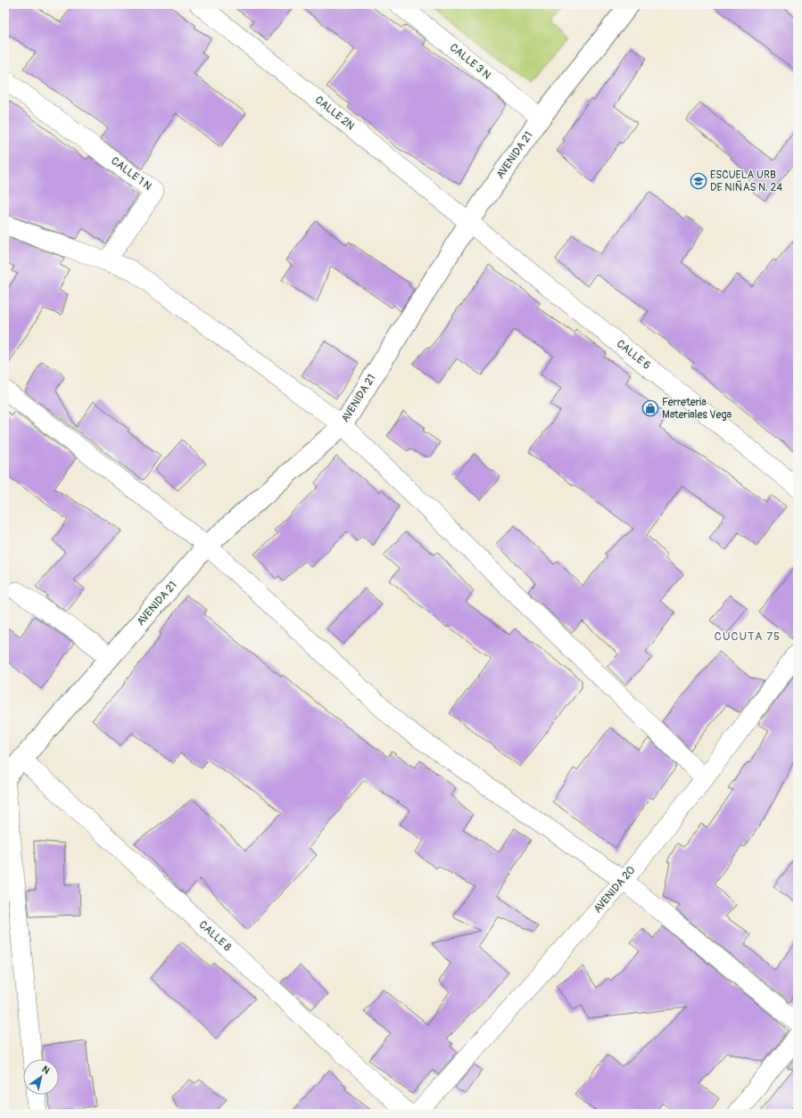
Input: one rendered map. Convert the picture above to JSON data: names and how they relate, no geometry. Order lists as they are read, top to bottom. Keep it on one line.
{"streets":{"main road":["AVENIDA 21"],"street":["CALLE 3 N","CALLE 2N","CALLE 1 N","CALLE 6","AVENIDA 20","CALLE 8"]},"crossings":[["CALLE 3 N","AVENIDA 21"],["CALLE 2N","AVENIDA 21"],["CALLE 2N","CALLE 6"],["AVENIDA 21","CALLE 6"],["AVENIDA 21","CALLE 8"]],"districts":["CUCUTA 75"],"places":{"school or university":["ESCUELA URB DE NIÑAS N. 24"],"shop":["Ferreteria Materiales Vega"]},"north":"top right"}
